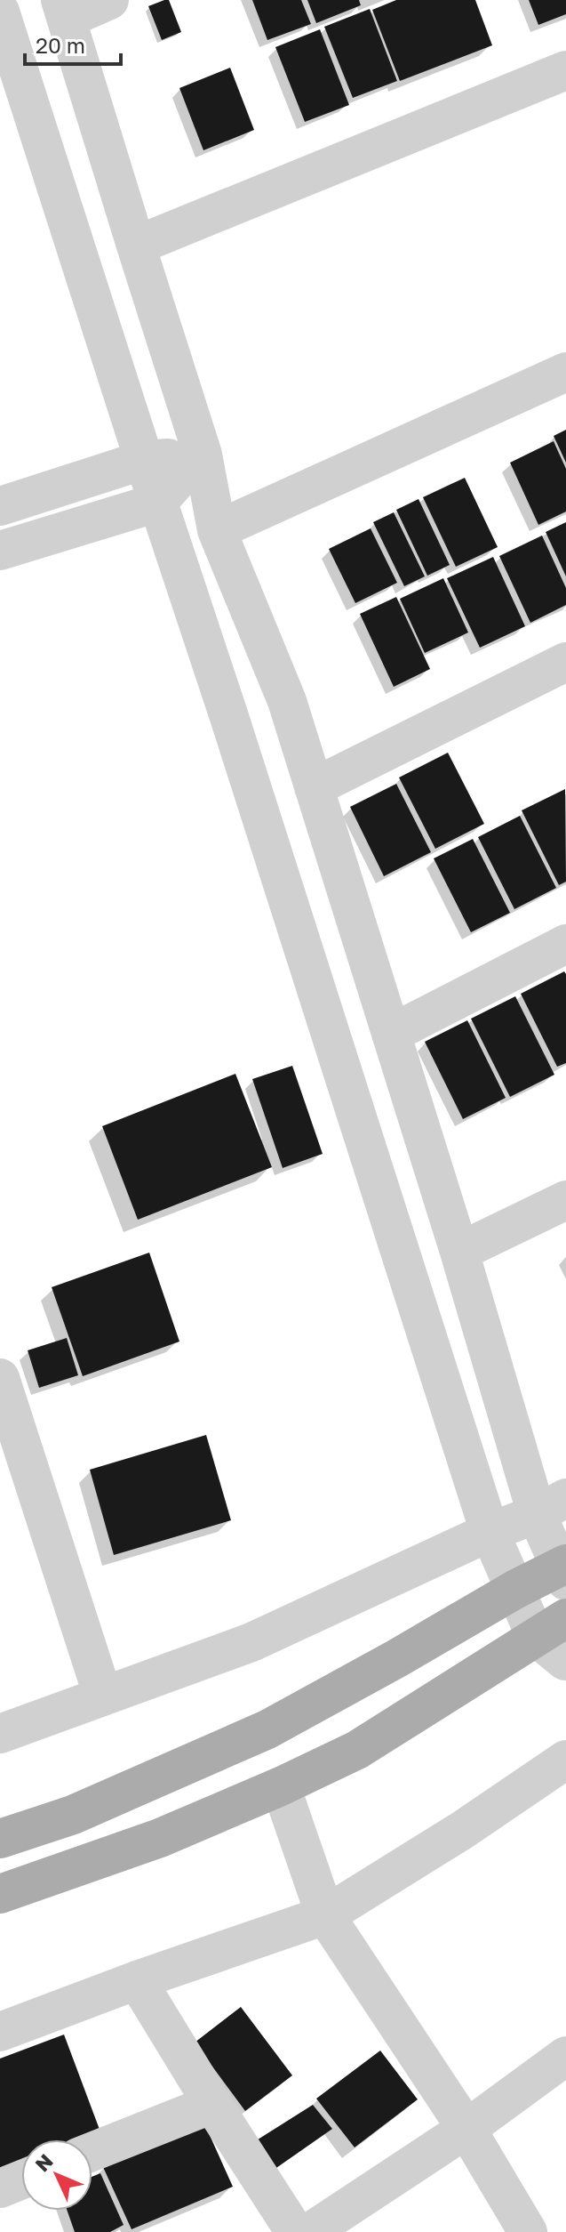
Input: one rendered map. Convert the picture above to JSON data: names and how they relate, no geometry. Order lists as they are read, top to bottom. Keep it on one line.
{"scale_bar":"20 m","north":"top left"}
